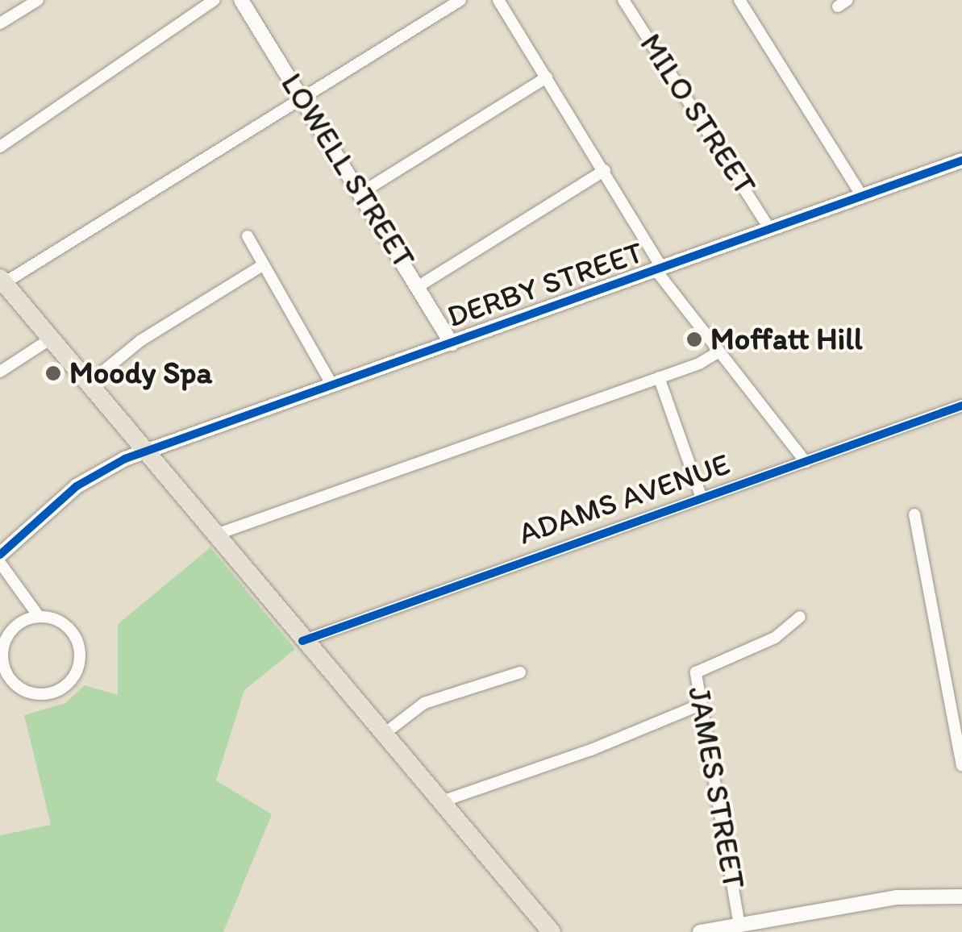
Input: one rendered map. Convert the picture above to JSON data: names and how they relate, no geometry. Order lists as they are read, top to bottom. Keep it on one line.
{"streets":{"street":["MILO STREET","LOWELL STREET","DERBY STREET","ADAMS AVENUE","JAMES STREET"]},"crossings":[["MILO STREET","DERBY STREET"],["LOWELL STREET","DERBY STREET"]],"places":["Moffatt Hill","Moody Spa"]}
